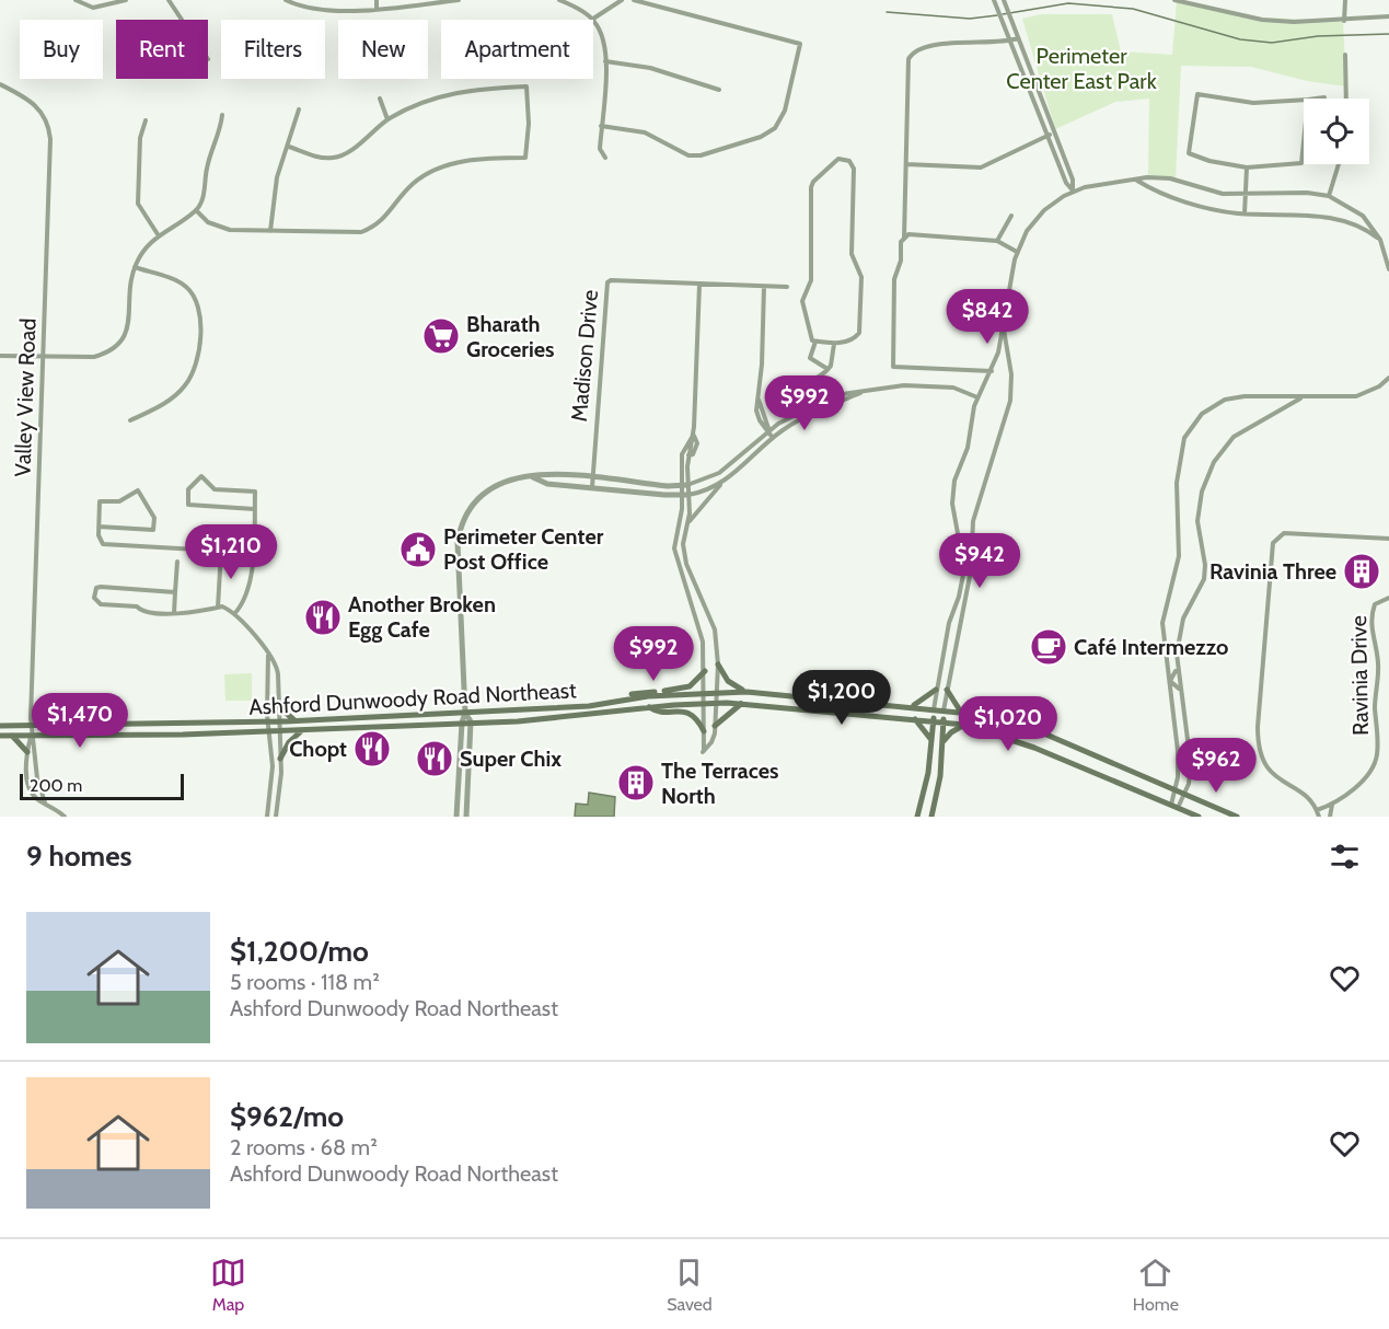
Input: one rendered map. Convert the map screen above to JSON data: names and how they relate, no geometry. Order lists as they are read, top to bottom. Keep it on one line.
{"streets":{"main road":["Ashford Dunwoody Road Northeast"],"street":["Madison Drive","Valley View Road","Ravinia Drive"]},"crossings":[["Valley View Road","Ashford Dunwoody Road Northeast"]],"parks":["Perimeter Center East Park"],"places":{"supermarket":["Bharath Groceries"],"public building":["Perimeter Center Post Office"],"building":["Ravinia Three","The Terraces North"],"restaurant":["Another Broken Egg Cafe","Chopt","Super Chix"],"cafe":["Café Intermezzo"]},"scale_bar":"200 m","page":{"chip":["Buy","Rent","Filters","New","Apartment"],"price":["$842","$992","$1,210","$942","$992","$1,200","$1,470","$1,020","$962"],"scale":"200 m","heading":"9 homes","list":[{"name":"$1,200/mo","note":"5 rooms · 118 m² · Ashford Dunwoody Road Northeast"},{"name":"$962/mo","note":"2 rooms · 68 m² · Ashford Dunwoody Road Northeast"}],"tabs":["Map","Saved","Home"]}}
